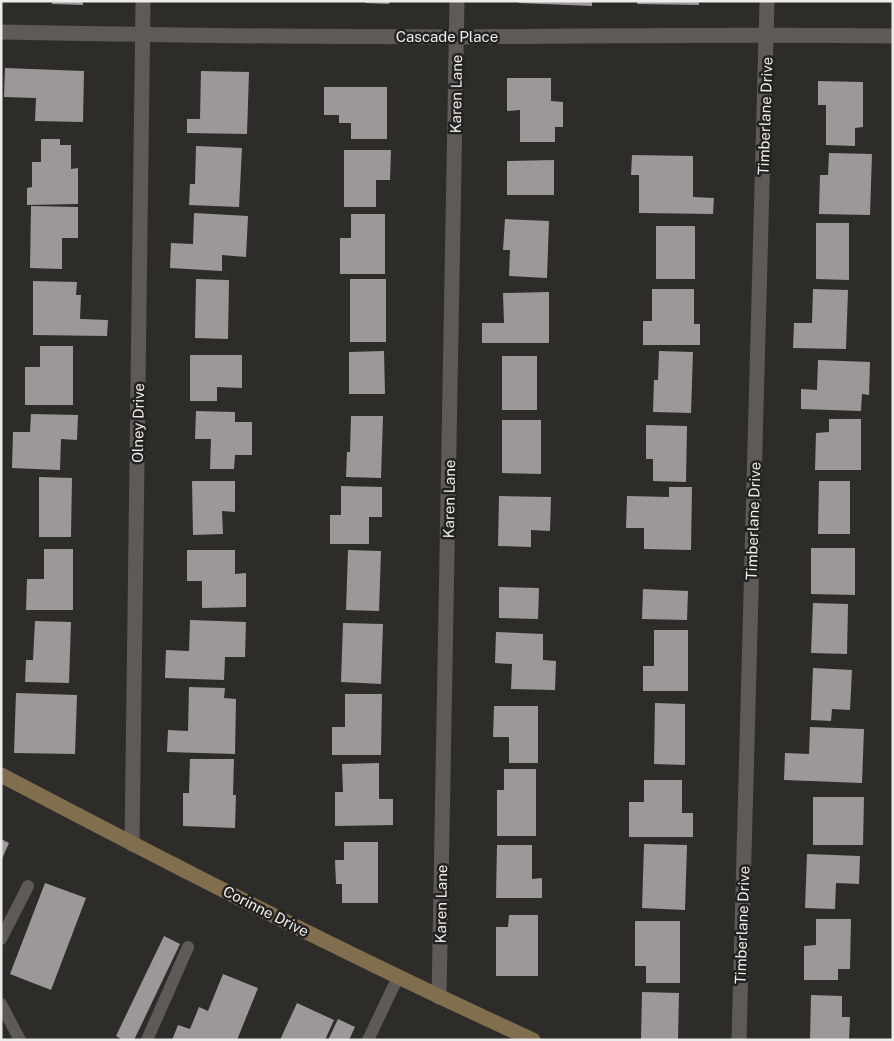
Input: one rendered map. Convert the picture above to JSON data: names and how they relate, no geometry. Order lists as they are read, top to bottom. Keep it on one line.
{"streets":{"street":["Cascade Place","Karen Lane","Timberlane Drive","Olney Drive","Corinne Drive"]},"crossings":[["Cascade Place","Karen Lane"],["Cascade Place","Timberlane Drive"],["Cascade Place","Olney Drive"],["Karen Lane","Corinne Drive"],["Olney Drive","Corinne Drive"]]}
